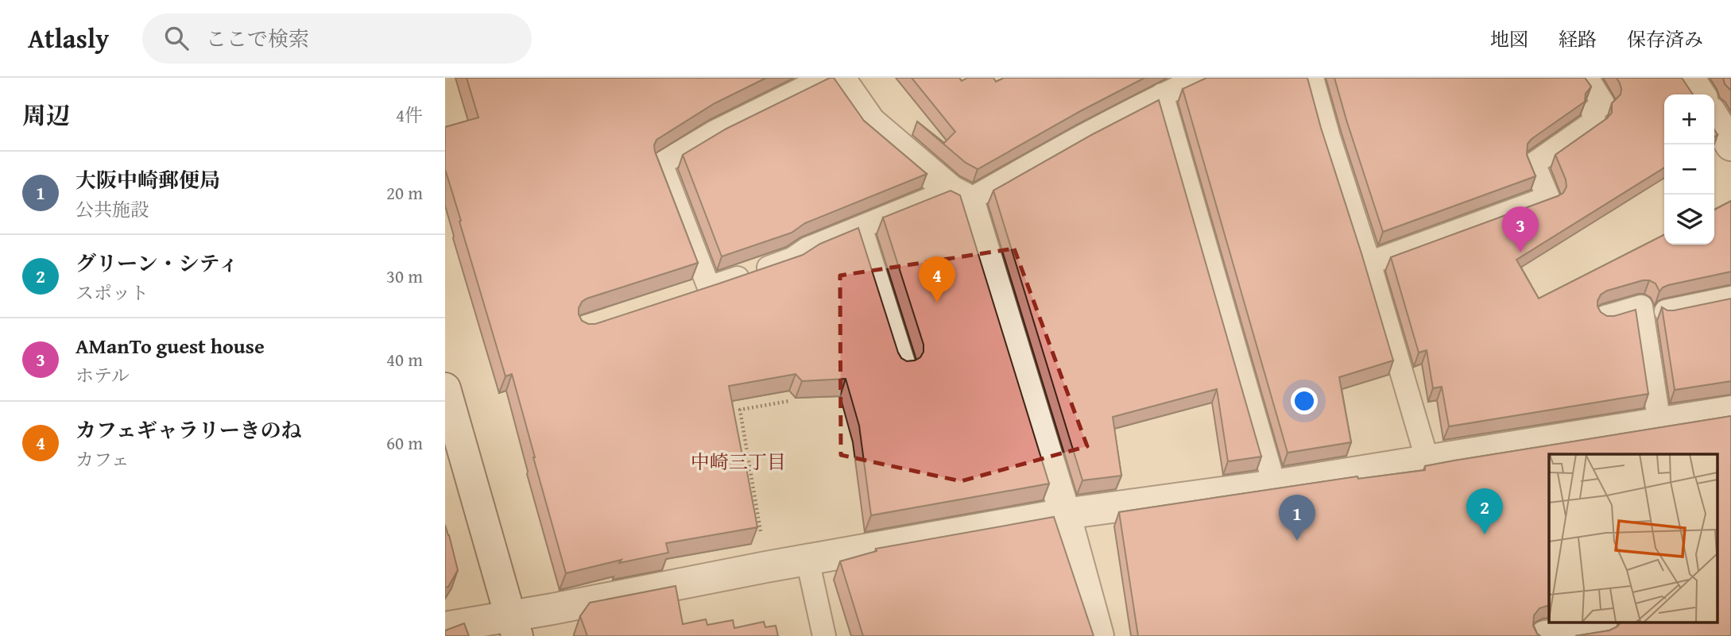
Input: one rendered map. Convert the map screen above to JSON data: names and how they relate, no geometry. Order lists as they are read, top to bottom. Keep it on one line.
{"districts":["中崎三丁目"],"page":{"header":"Atlasly","search":"ここで検索","nav":["地図","経路","保存済み"],"heading":["周辺","4件"],"map_buttons":["+","−"],"list":[{"mark":"1","name":"大阪中崎郵便局","note":"公共施設","value":"20 m"},{"mark":"2","name":"グリーン・シティ","note":"スポット","value":"30 m"},{"mark":"3","name":"AManTo guest house","note":"ホテル","value":"40 m"},{"mark":"4","name":"カフェギャラリーきのね","note":"カフェ","value":"60 m"}],"pins":["3","4","2","1"]}}
